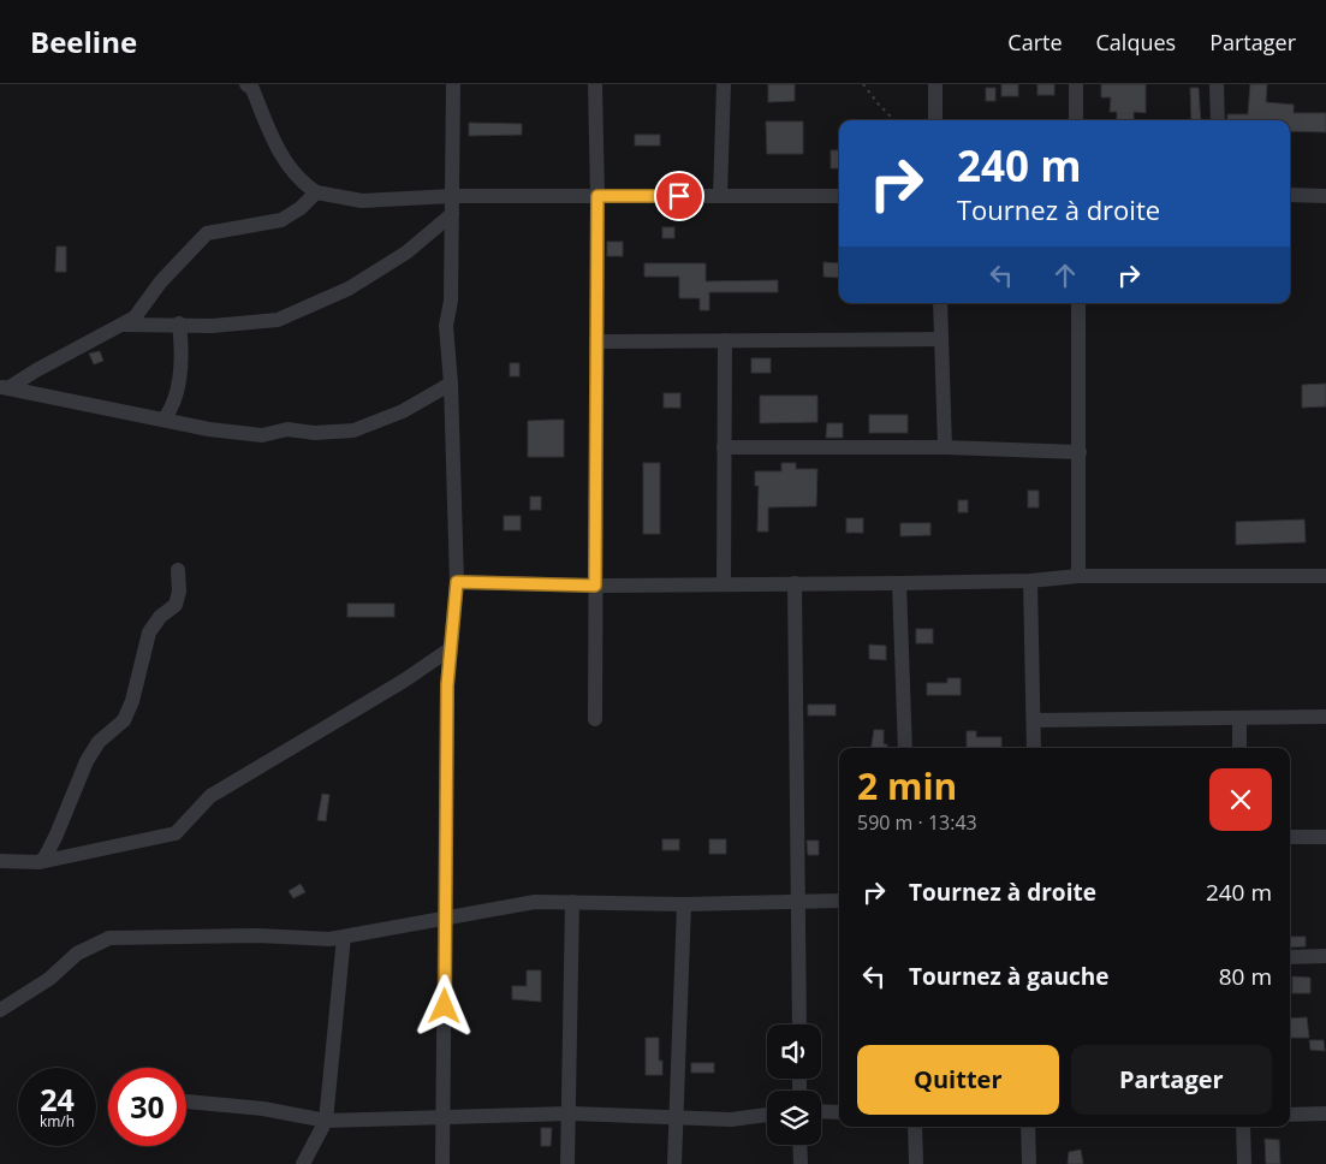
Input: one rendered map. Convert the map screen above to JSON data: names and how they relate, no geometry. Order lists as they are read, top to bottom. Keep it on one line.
{"page":{"header":"Beeline","nav":["Carte","Calques","Partager"],"turn":["240 m","Tournez à droite"],"heading":["2 min","590 m · 13:43"],"list":[{"name":"Tournez à droite","value":"240 m"},{"name":"Tournez à gauche","value":"80 m"}],"buttons":["Quitter","Partager"],"speed":"24 km/h","limit":"30"}}
